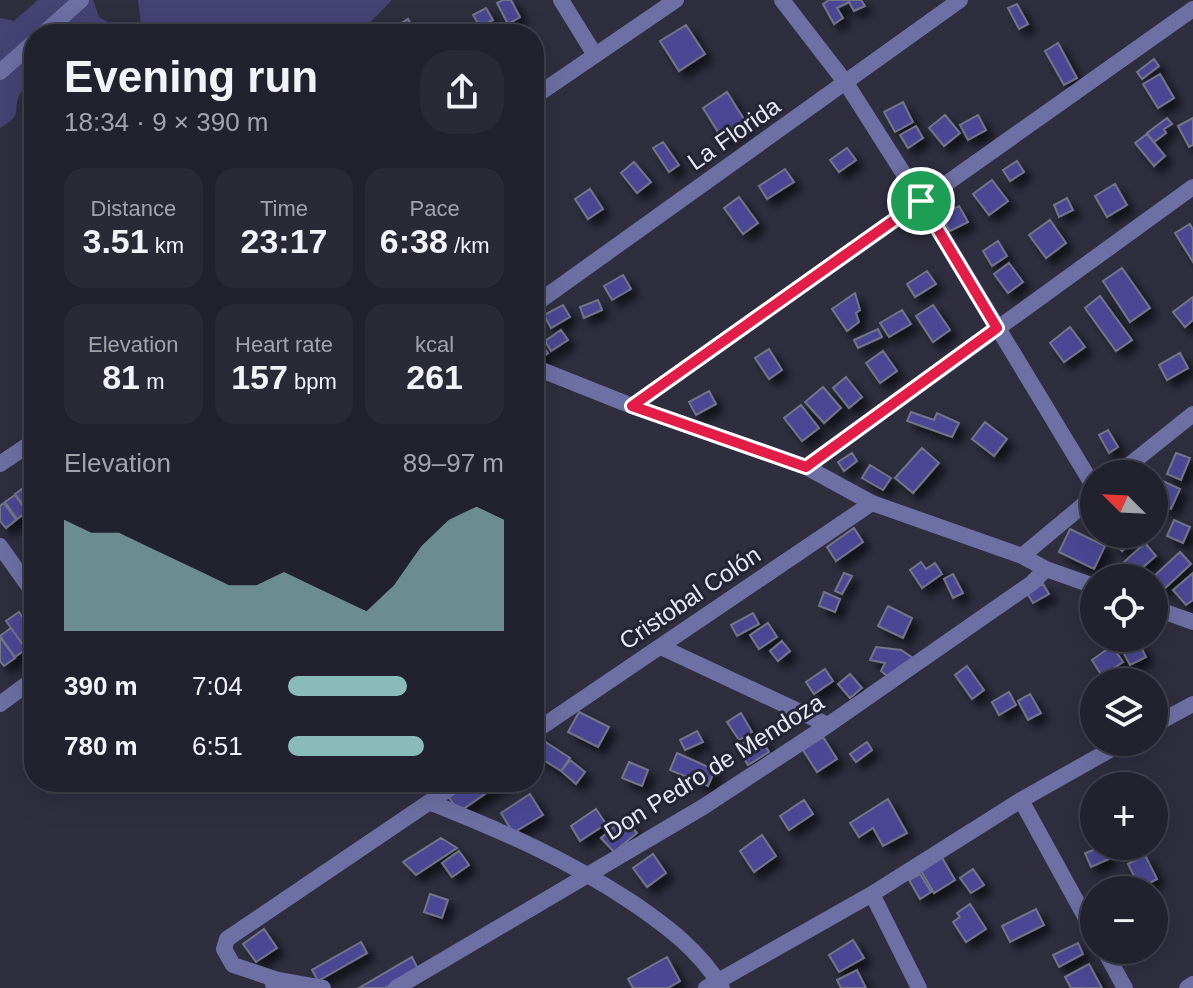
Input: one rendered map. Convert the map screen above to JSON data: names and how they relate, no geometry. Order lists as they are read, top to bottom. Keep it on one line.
{"streets":{"street":["La Florida","Cristobal Colón","Don Pedro de Mendoza"]},"north":"top left","page":{"heading":["Evening run","18:34 · 9 × 390 m"],"stats":[["Distance","3.51 km"],["Time","23:17"],["Pace","6:38 /km"],["Elevation","81 m"],["Heart rate","157 bpm"],["kcal","261"]],"chart":["Elevation","89–97 m"],"map_buttons":["+","−"],"list":[{"name":"390 m","note":"7:04"},{"name":"780 m","note":"6:51"}]}}
